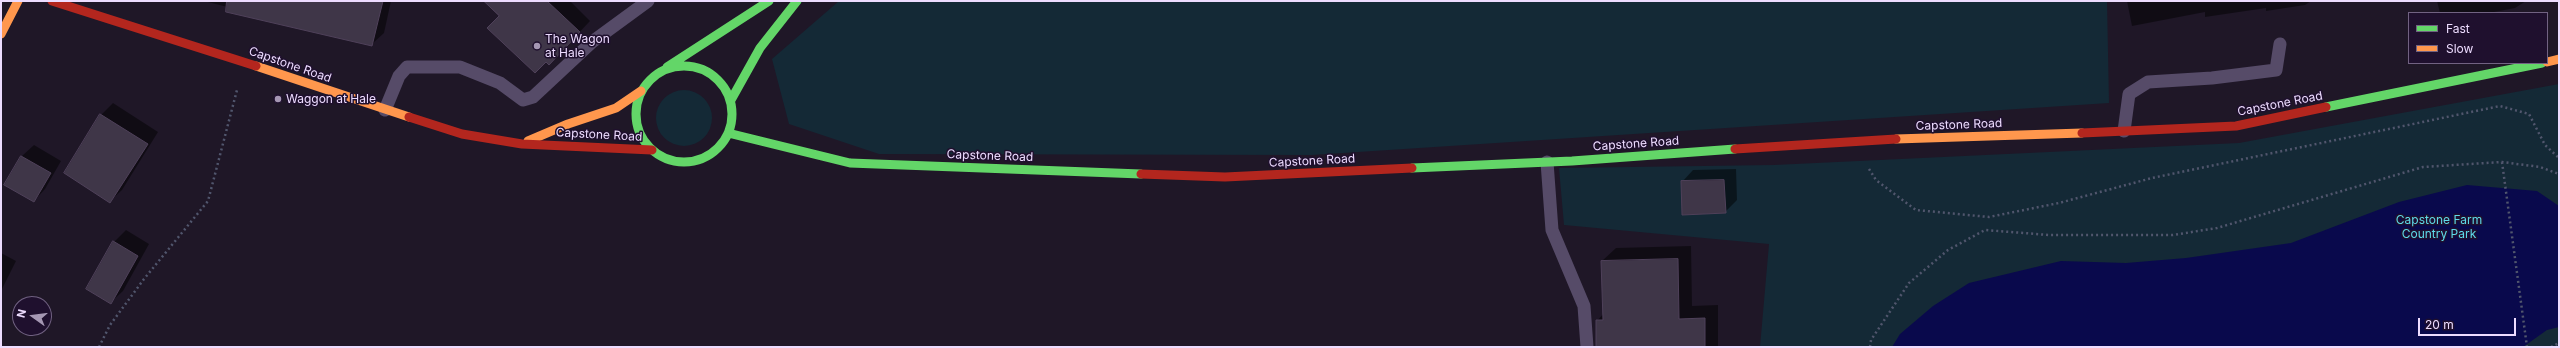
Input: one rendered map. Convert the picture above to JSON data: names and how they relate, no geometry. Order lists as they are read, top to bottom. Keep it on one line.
{"streets":{"street":["Capstone Road"]},"parks":["Capstone Farm Country Park"],"places":["The Wagon at Hale","Waggon at Hale"],"legend":["Fast","Slow"],"scale_bar":"20 m","north":"left"}
